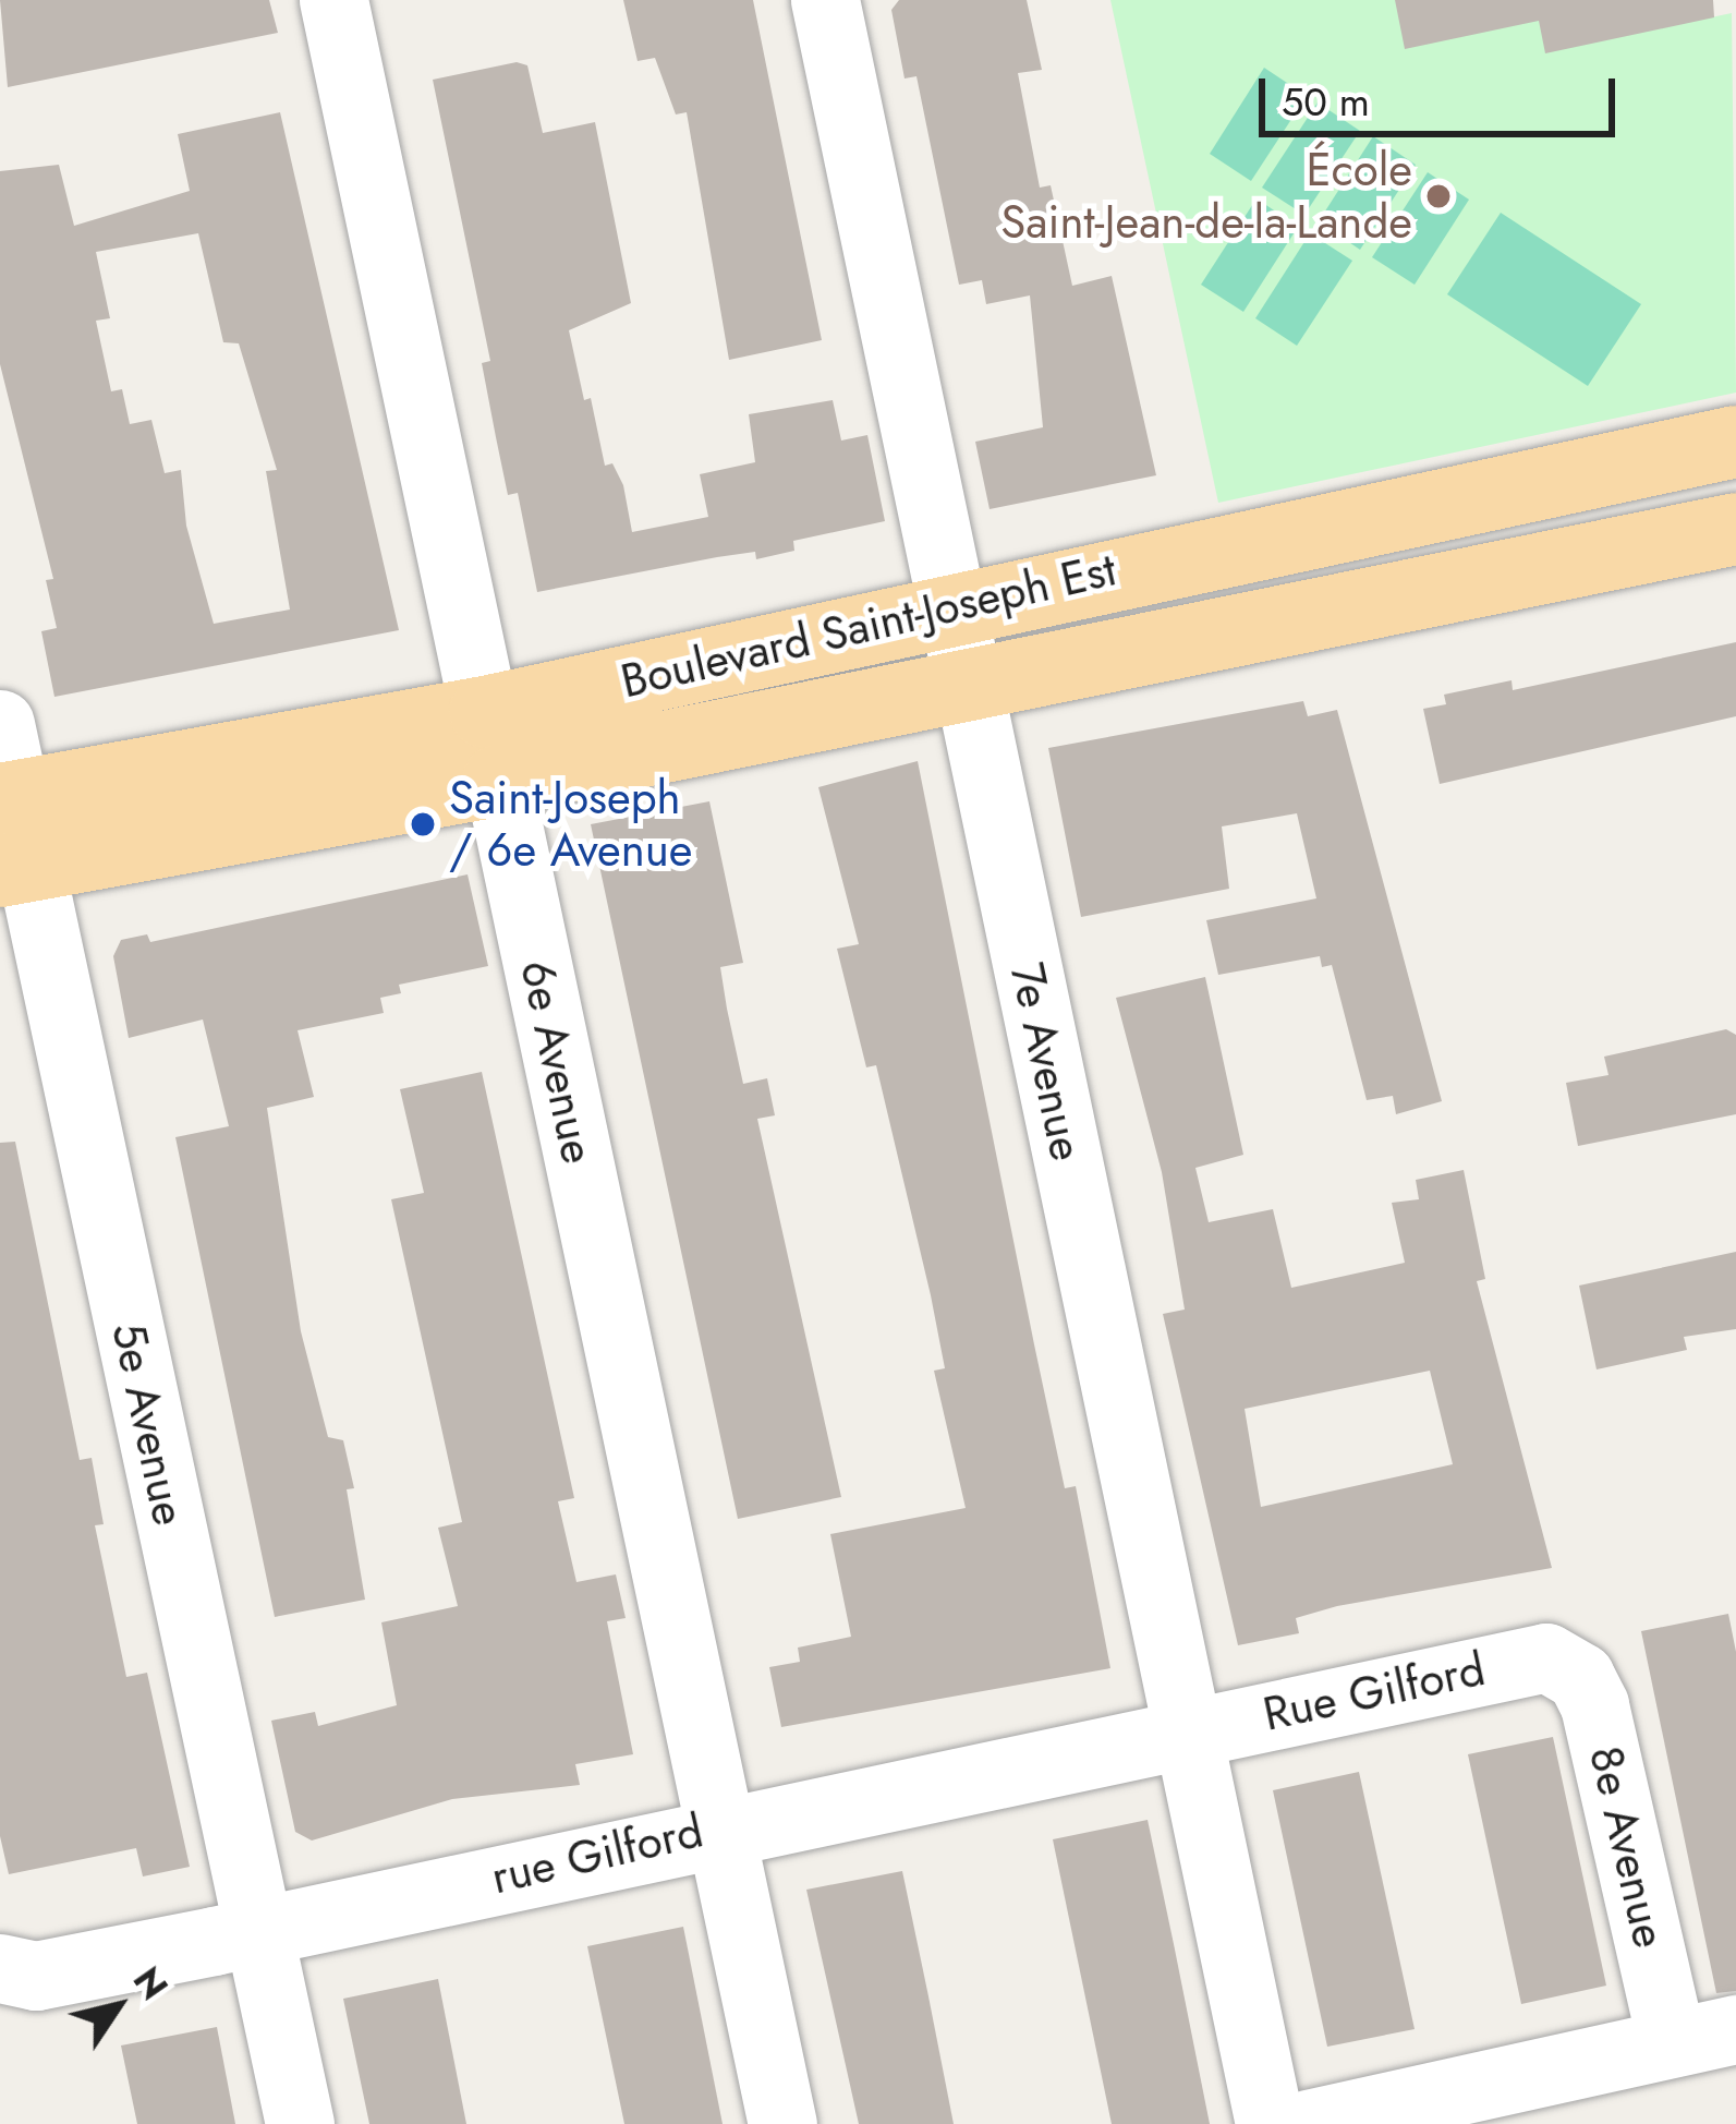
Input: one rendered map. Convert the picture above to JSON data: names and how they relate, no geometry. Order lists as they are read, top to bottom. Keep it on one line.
{"streets":{"main road":["Boulevard Saint-Joseph Est"],"street":["6e Avenue","7e Avenue","5e Avenue","Rue Gilford","8e Avenue","rue Gilford"]},"crossings":[["Boulevard Saint-Joseph Est","6e Avenue"],["Boulevard Saint-Joseph Est","7e Avenue"],["Boulevard Saint-Joseph Est","5e Avenue"],["6e Avenue","rue Gilford"],["7e Avenue","Rue Gilford"],["7e Avenue","rue Gilford"],["5e Avenue","rue Gilford"],["Rue Gilford","8e Avenue"],["Rue Gilford","rue Gilford"]],"places":["École Saint-Jean-de-la-Lande","Saint-Joseph / 6e Avenue"],"scale_bar":"50 m","north":"top right"}
